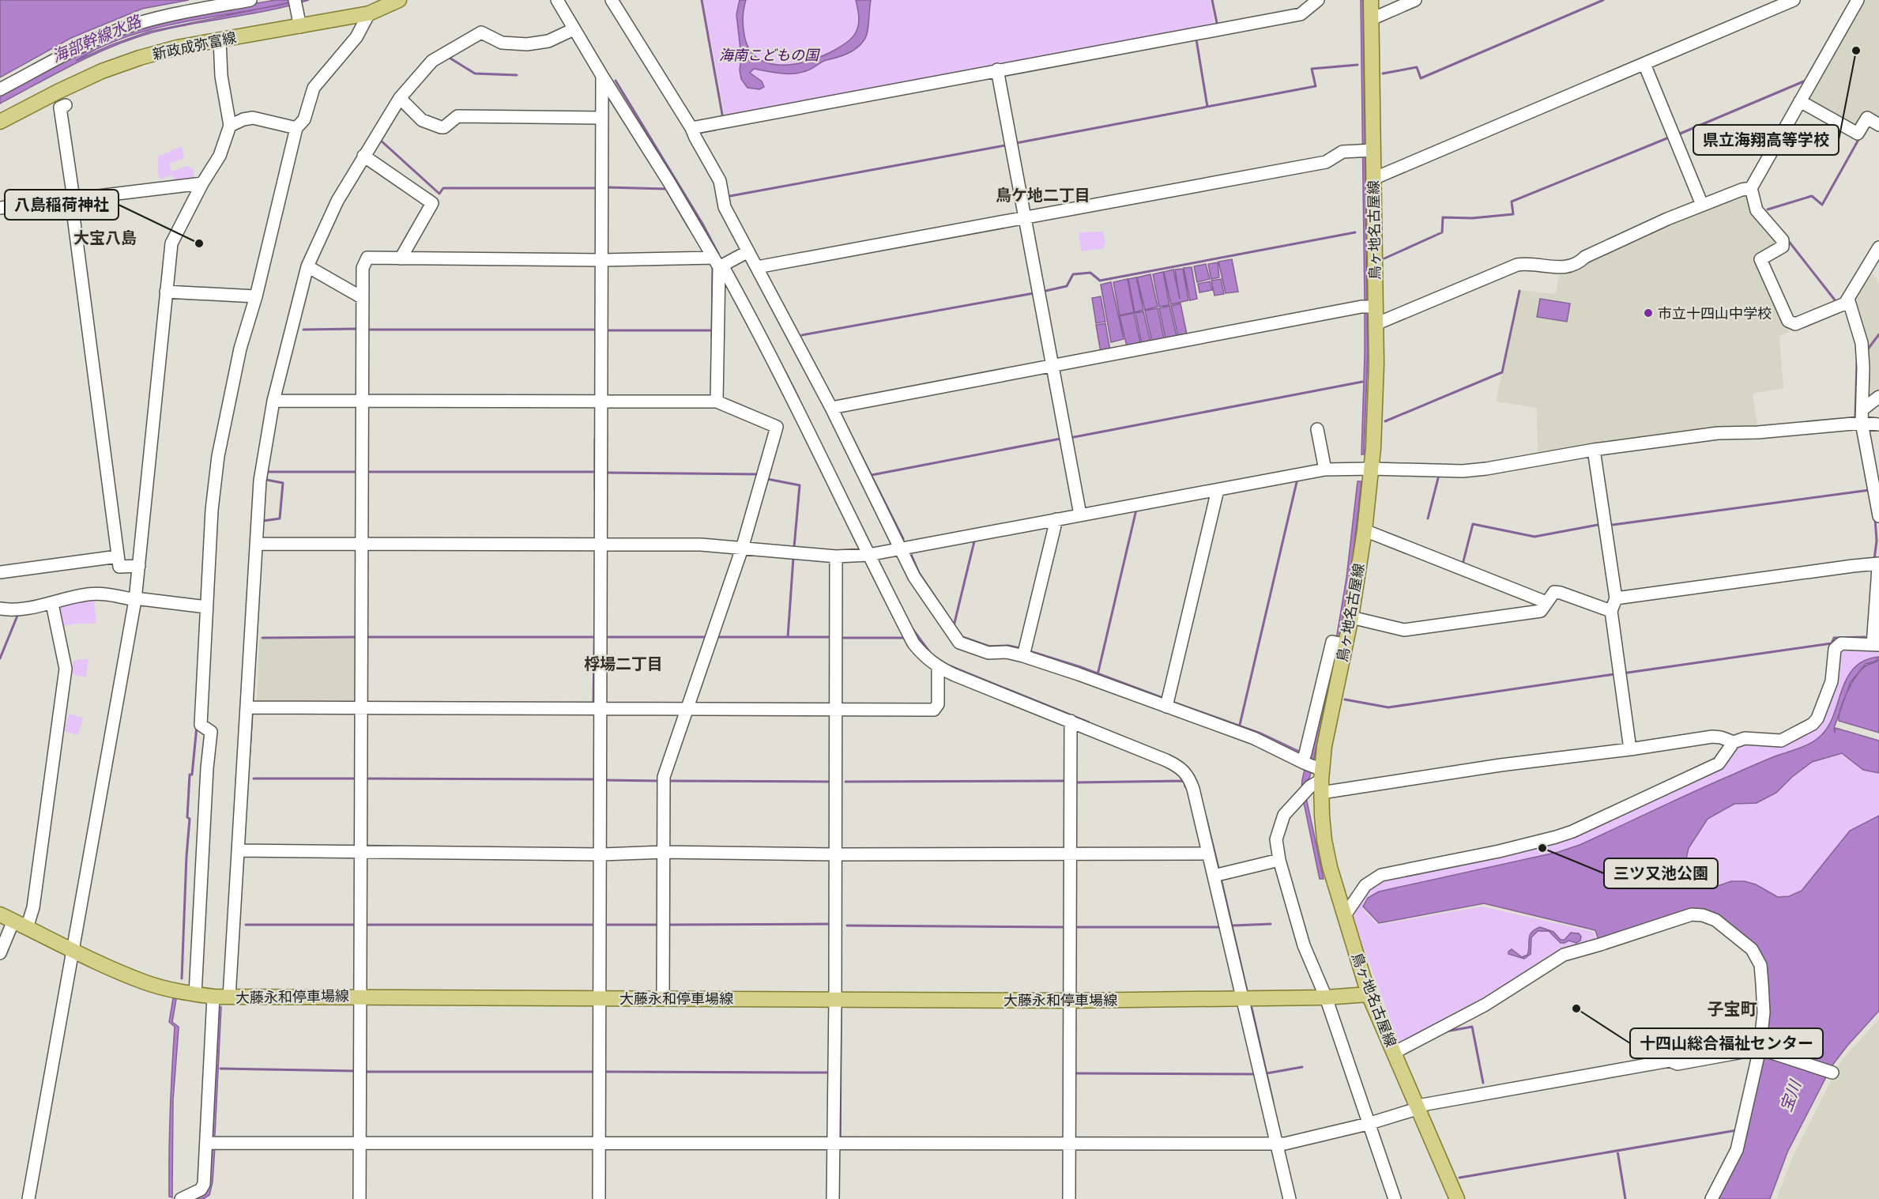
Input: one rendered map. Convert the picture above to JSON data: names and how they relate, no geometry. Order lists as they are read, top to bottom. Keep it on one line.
{"streets":{"main road":["新政成弥富線","鳥ヶ地名古屋線","大藤永和停車場線"]},"crossings":[["鳥ヶ地名古屋線","大藤永和停車場線"]],"districts":["鳥ケ地二丁目","大宝八島","桴場二丁目","子宝町"],"water":["海部幹線水路","宝川"],"parks":["海南こどもの国"],"places":["県立海翔高等学校","八島稲荷神社","市立十四山中学校","三ツ又池公園","十四山総合福祉センター"]}
